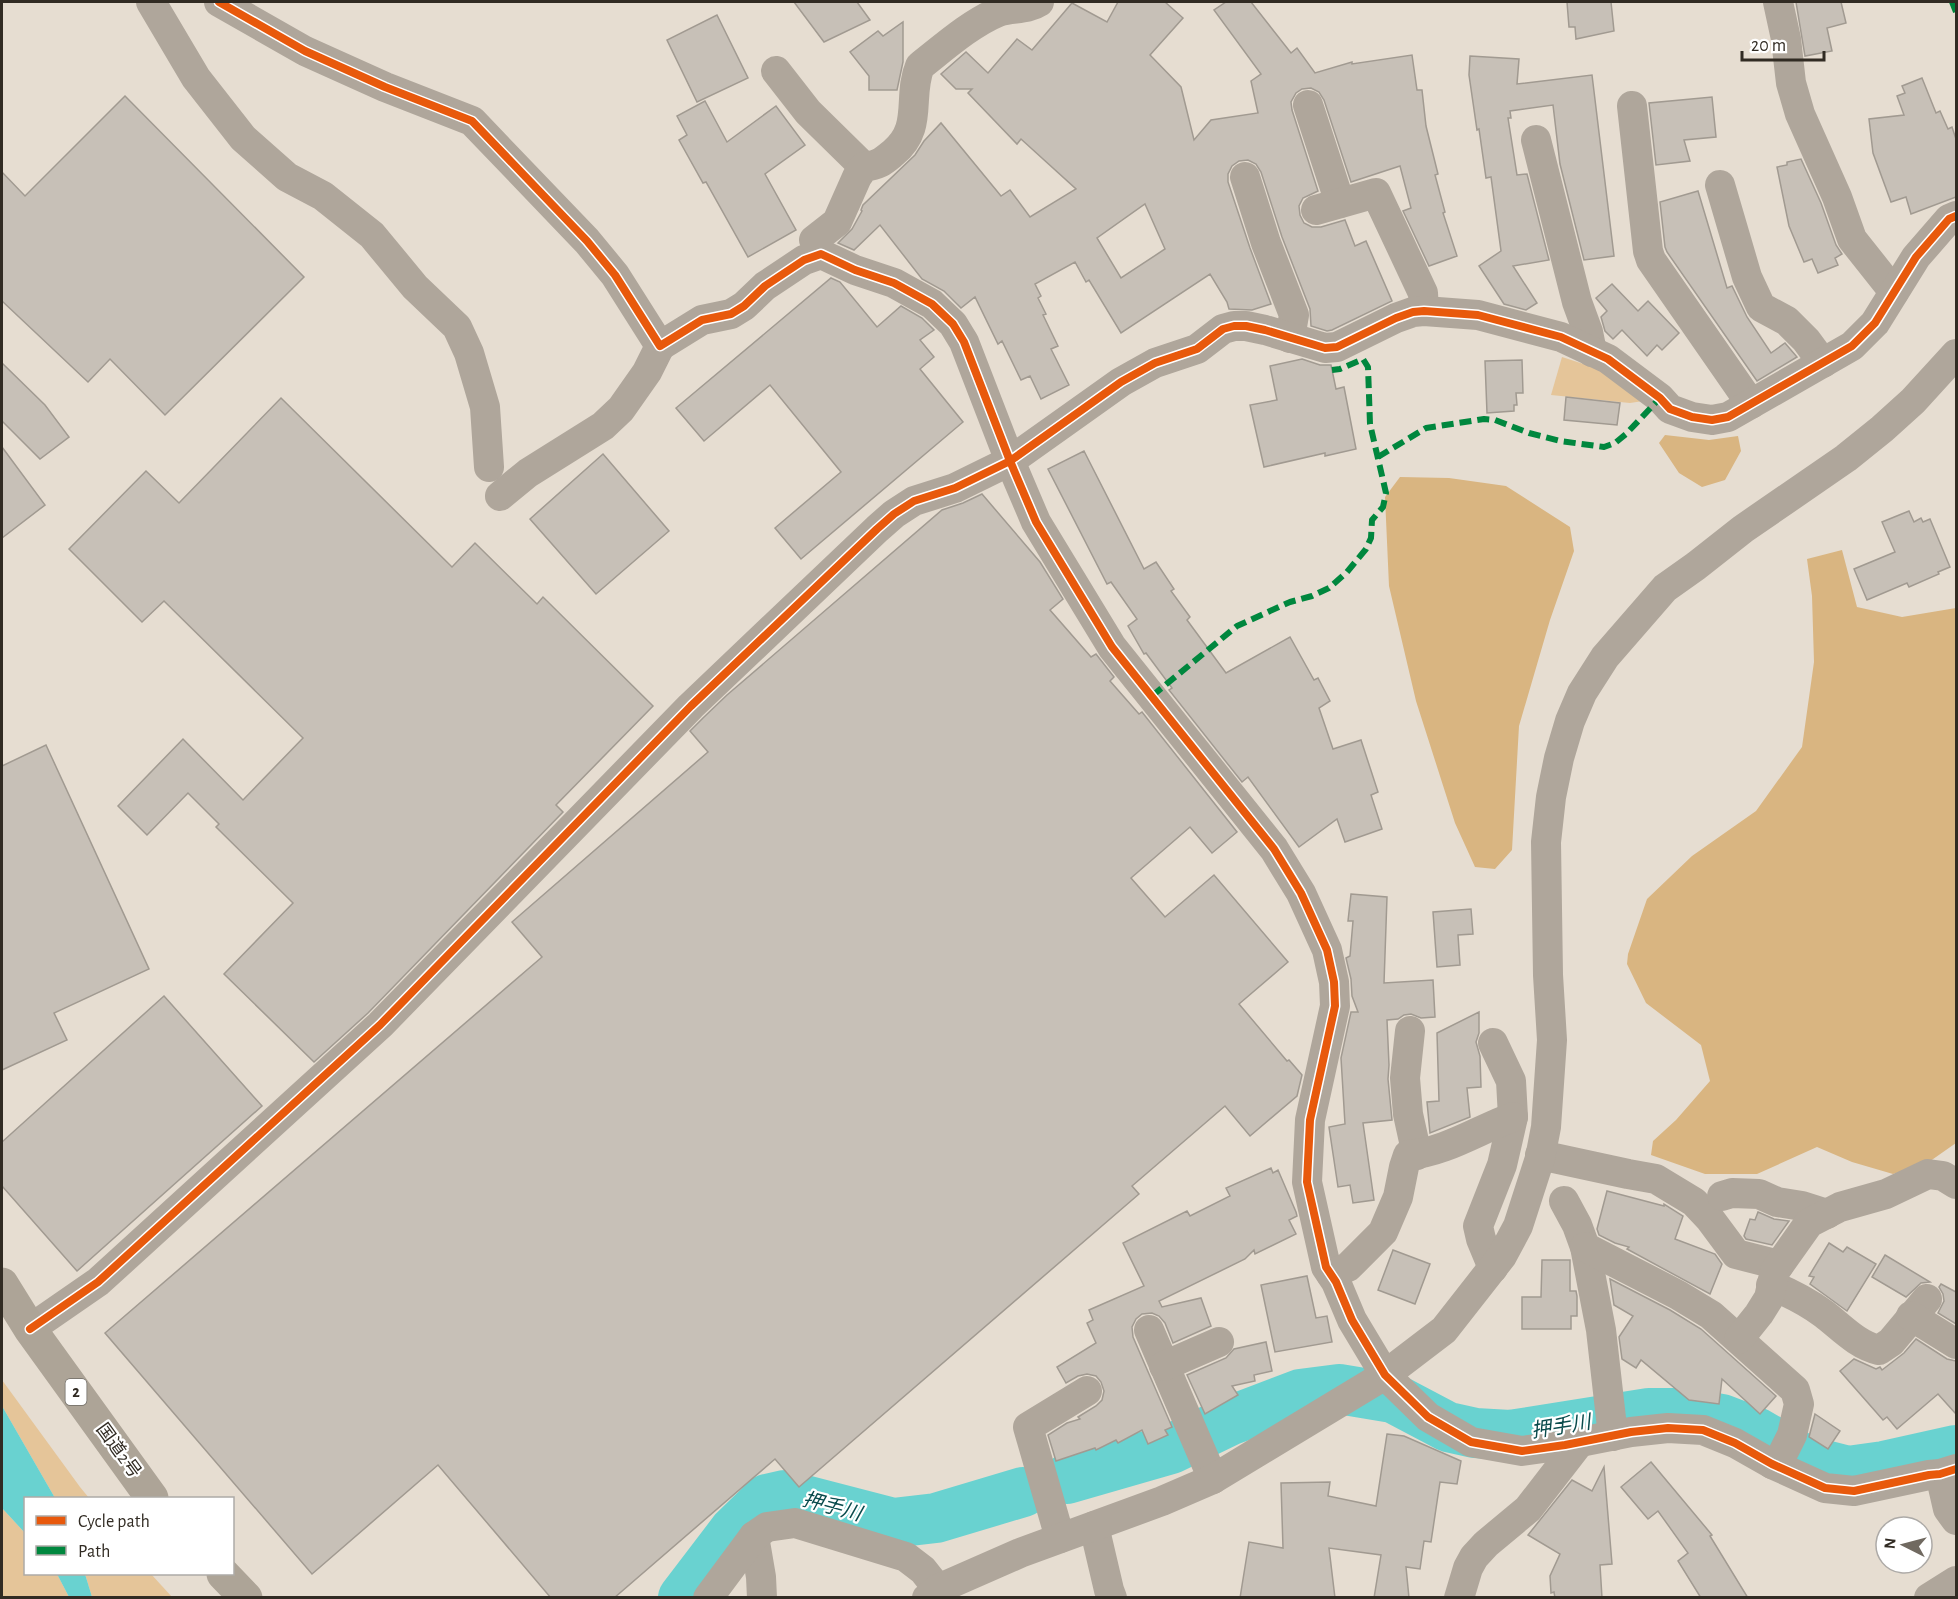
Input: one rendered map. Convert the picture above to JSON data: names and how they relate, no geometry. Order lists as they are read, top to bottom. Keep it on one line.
{"streets":{"highway":["2","国道2号"]},"water":["押手川"],"legend":["Cycle path","Path"],"scale_bar":"20 m","north":"left"}
